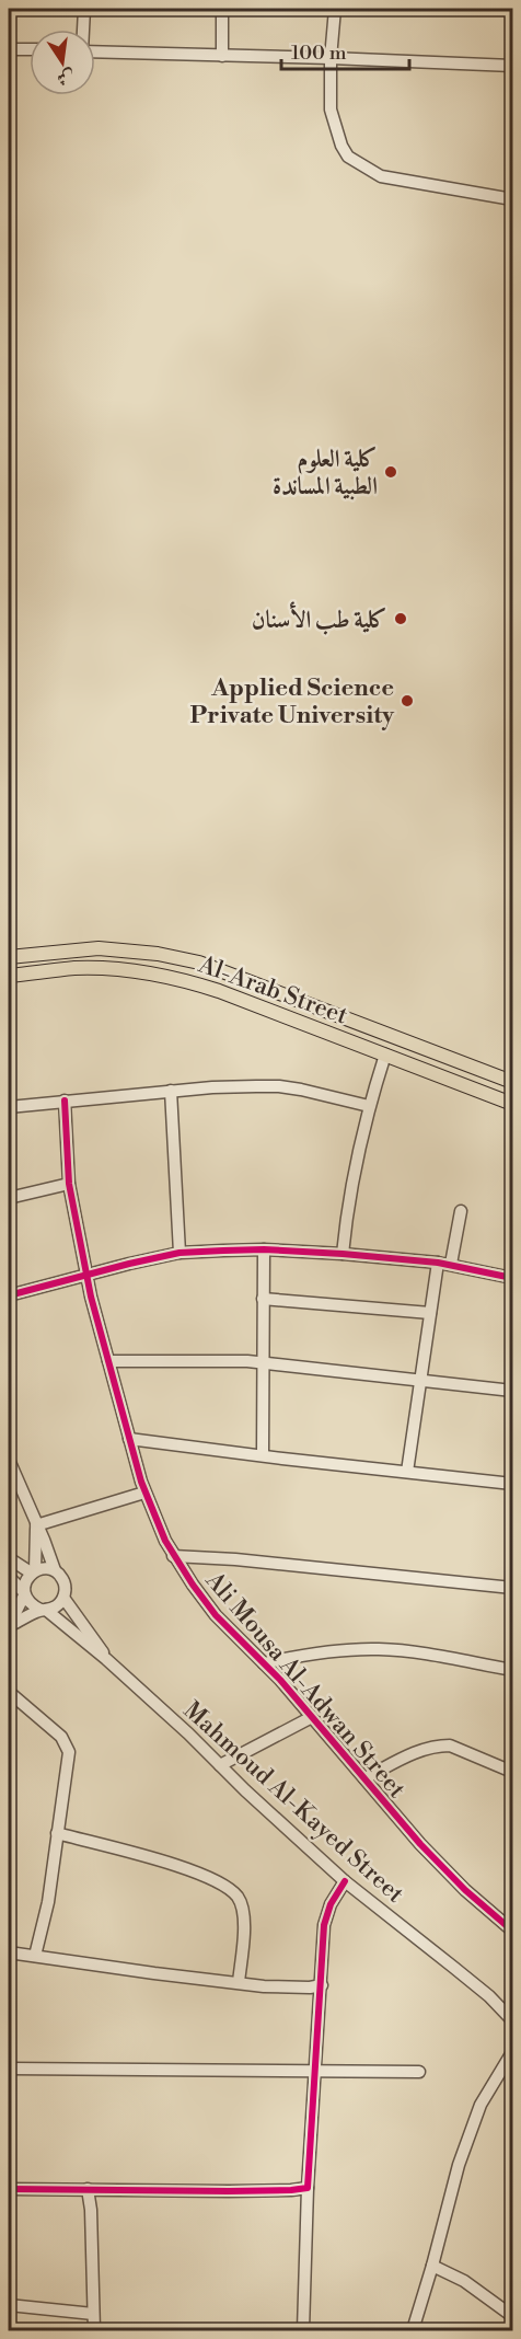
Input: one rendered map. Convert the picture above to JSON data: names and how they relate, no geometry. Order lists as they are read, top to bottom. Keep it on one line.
{"streets":{"main road":["Al-Arab Street"],"street":["Ali Mousa Al-Adwan Street","Mahmoud Al-Kayed Street"]},"places":["كلية العلوم الطبية المساندة","كلية طب الأسنان","Applied Science Private University"],"scale_bar":"100 m","north":"bottom"}
